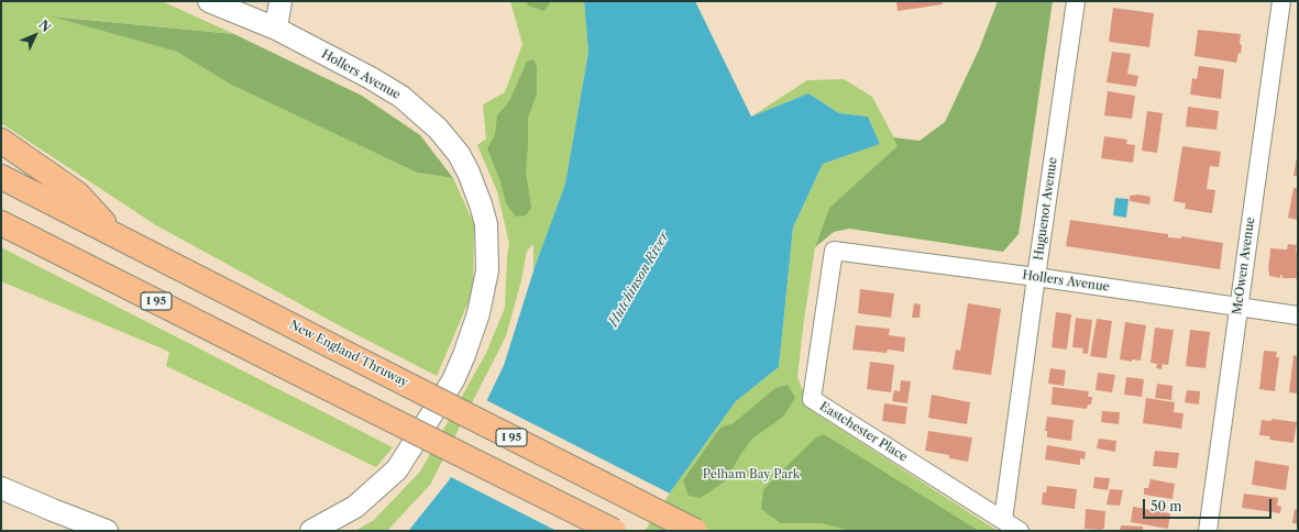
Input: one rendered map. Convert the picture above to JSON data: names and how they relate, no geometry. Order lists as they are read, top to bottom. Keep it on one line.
{"streets":{"highway":["I 95","New England Thruway"],"street":["Hollers Avenue","Huguenot Avenue","McOwen Avenue","Eastchester Place"]},"crossings":[["Hollers Avenue","Huguenot Avenue"],["Hollers Avenue","McOwen Avenue"],["Hollers Avenue","Eastchester Place"],["Huguenot Avenue","Eastchester Place"]],"water":["Hutchinson River"],"parks":["Pelham Bay Park"],"scale_bar":"50 m","north":"top right"}
